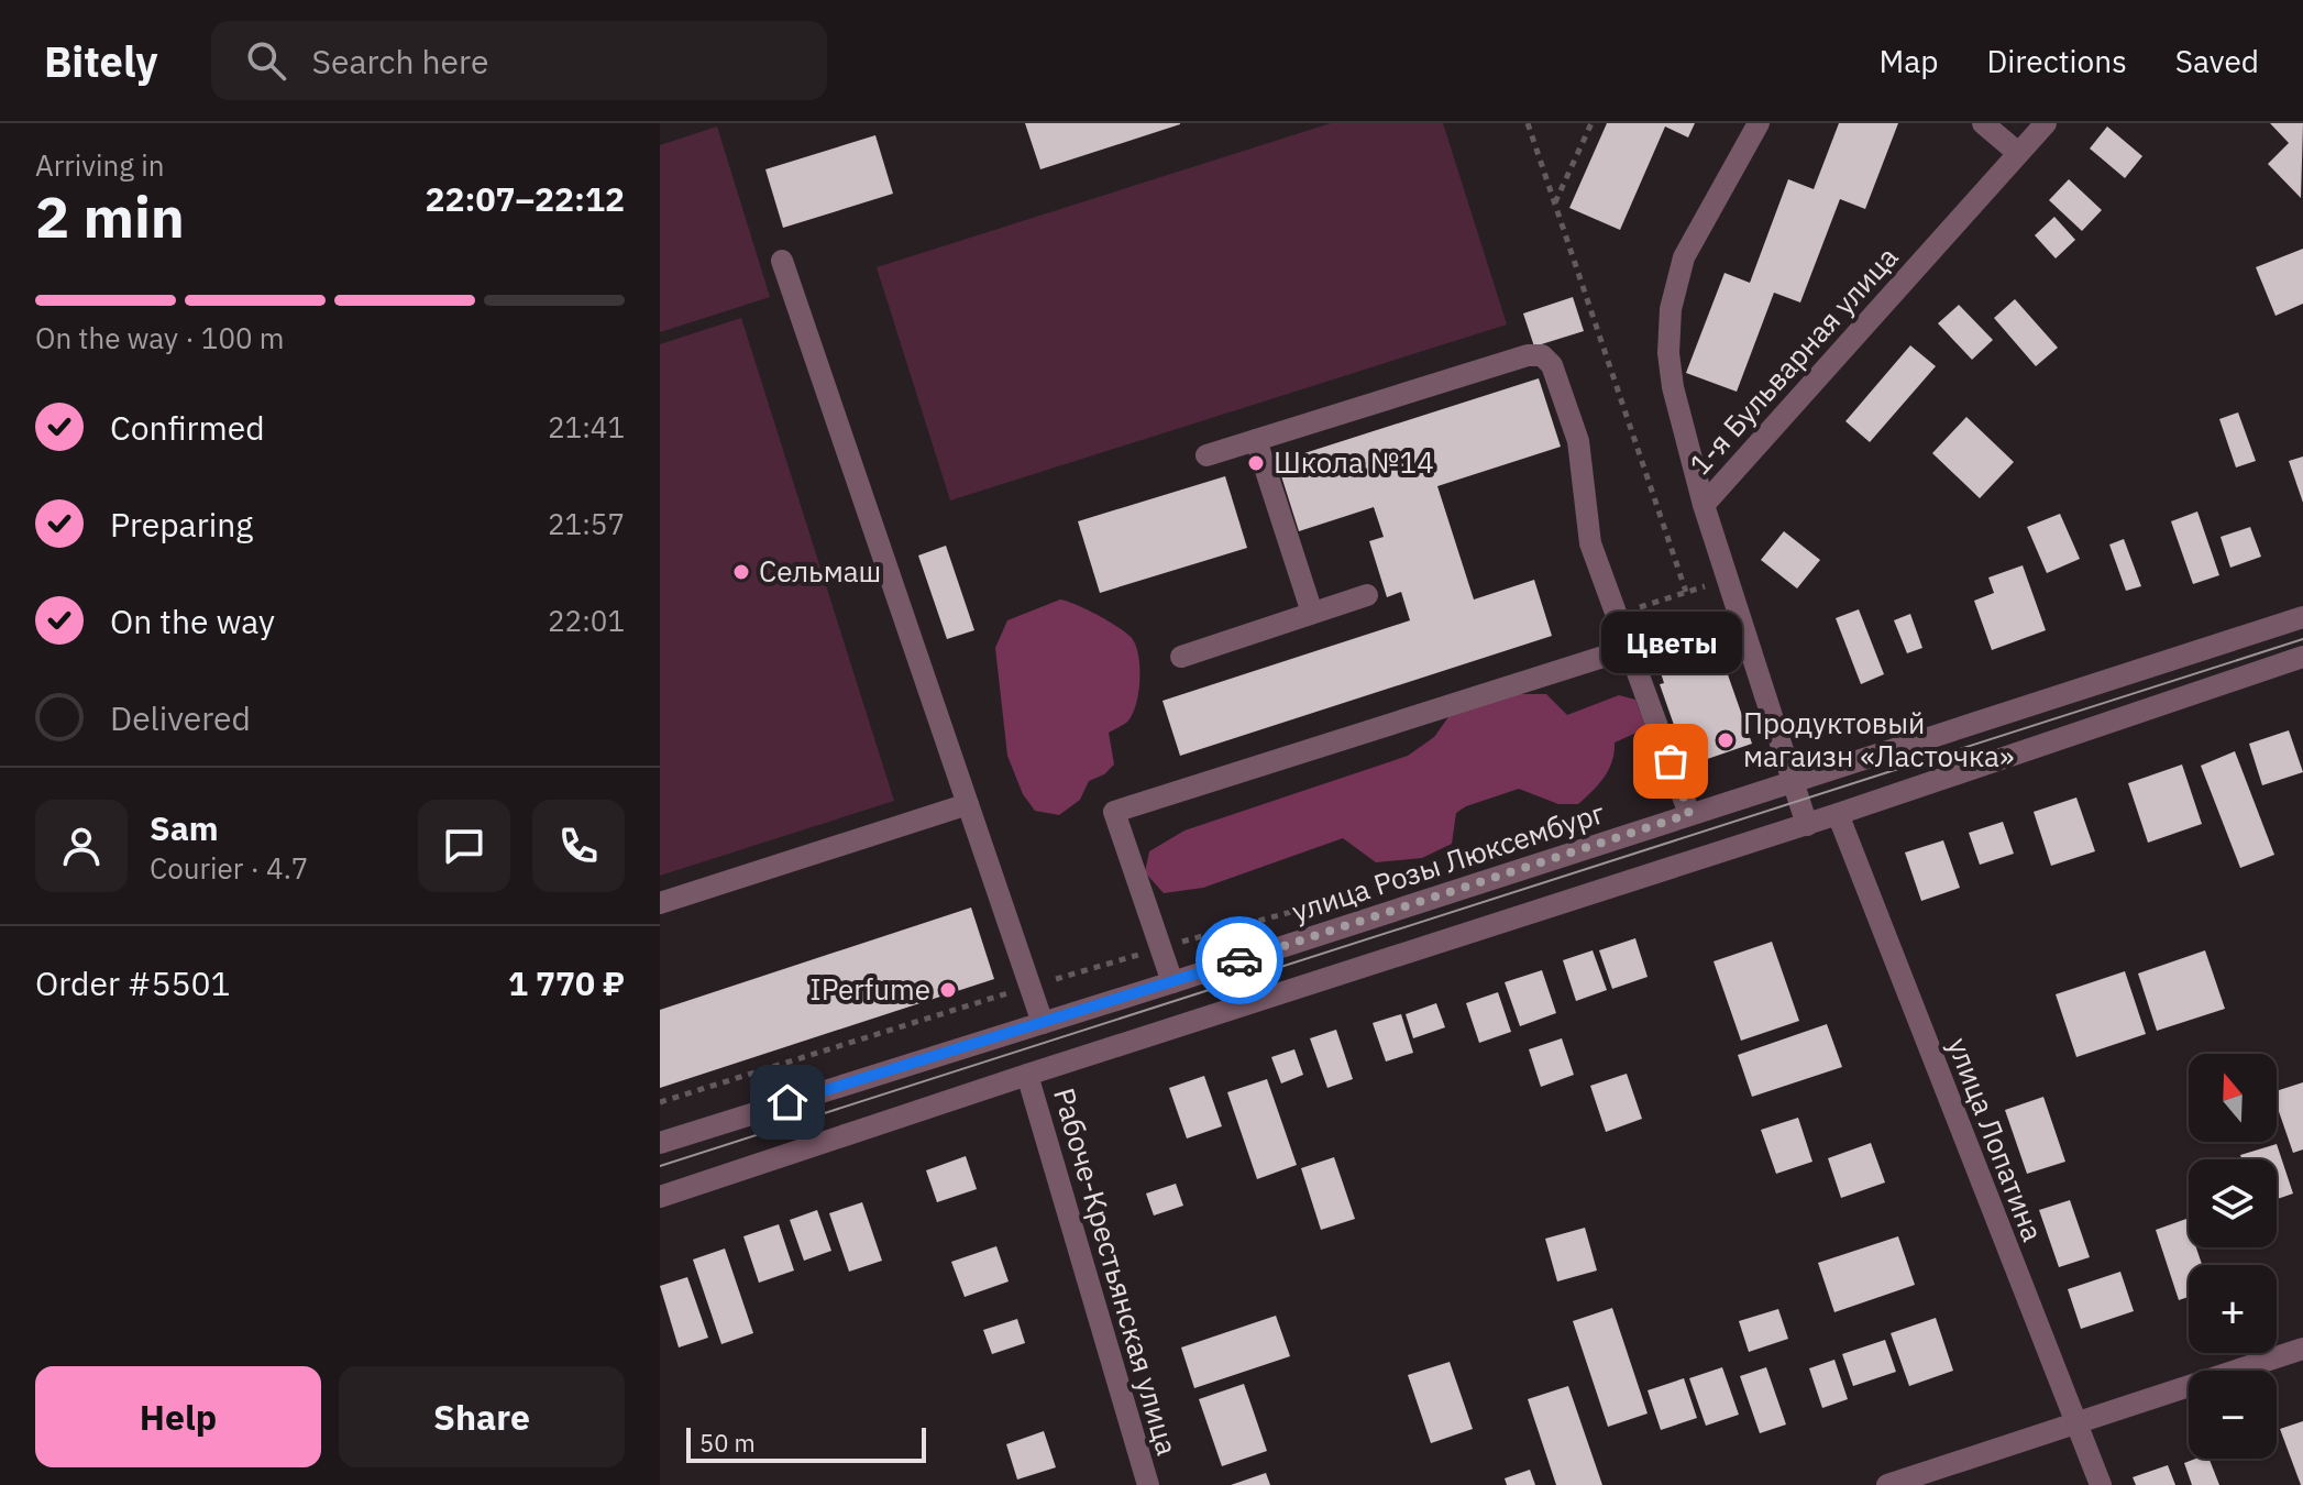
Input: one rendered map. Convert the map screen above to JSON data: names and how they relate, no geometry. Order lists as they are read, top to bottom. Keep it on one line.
{"streets":{"street":["1-я Бульварная улица","улица Розы Люксембург","улица Лопатина","Рабоче-Крестьянская улица"]},"crossings":[["1-я Бульварная улица","улица Розы Люксембург"]],"places":["Школа №14","Сельмаш","Продуктовый магаизн «Ласточка»","Цветы","IPerfume"],"scale_bar":"50 m","north":"top","page":{"header":"Bitely","search":"Search here","nav":["Map","Directions","Saved"],"heading":["2 min","Arriving in","22:07–22:12"],"panel":["Sam","Courier · 4.7","Order #5501","1 770 ₽"],"bar":"On the way · 100 m","list":[["Confirmed","21:41"],["Preparing","21:57"],["On the way","22:01"],"Delivered"],"bubble":"Цветы","map_buttons":["+","−"],"buttons":["Help","Share"],"scale":"50 m"}}
